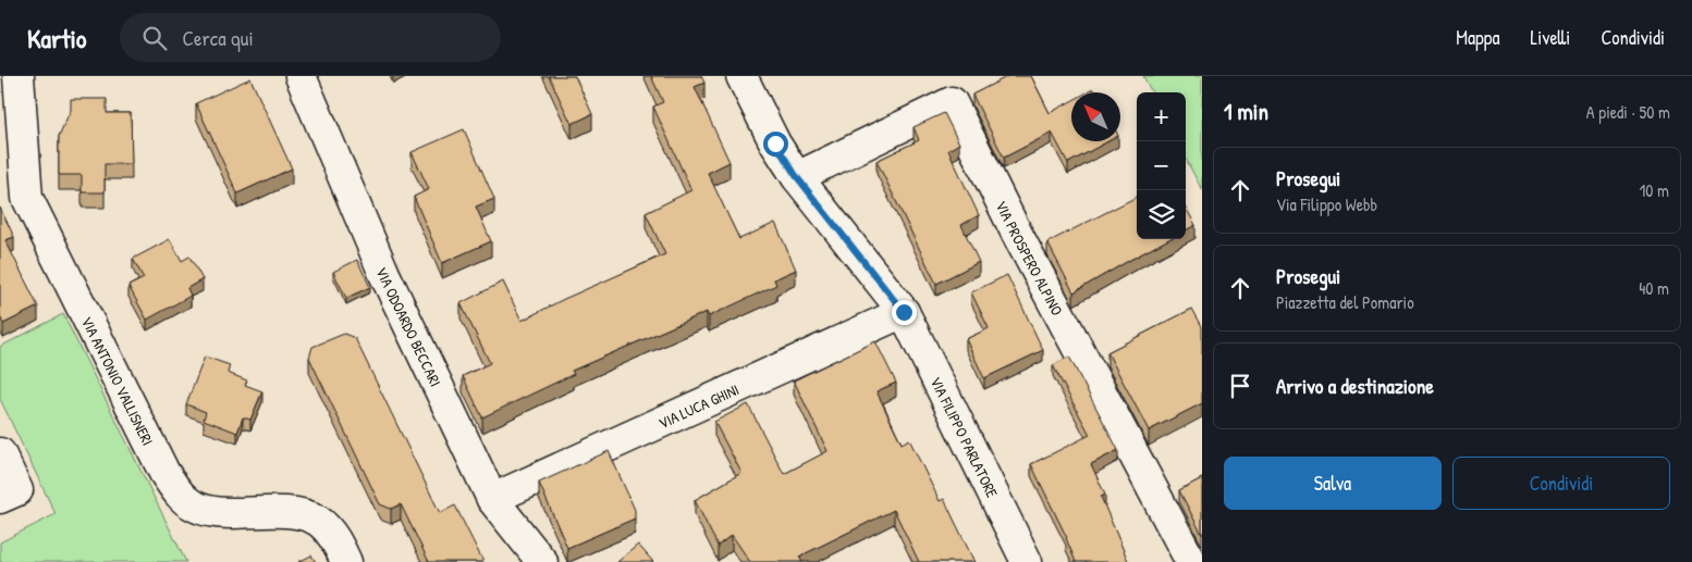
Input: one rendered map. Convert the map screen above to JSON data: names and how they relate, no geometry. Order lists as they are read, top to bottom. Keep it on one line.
{"streets":{"street":["VIA PROSPERO ALPINO","VIA ODOARDO BECCARI","VIA ANTONIO VALLISNERI","VIA LUCA GHINI","VIA FILIPPO PARLATORE"]},"crossings":[["VIA PROSPERO ALPINO","VIA FILIPPO PARLATORE"],["VIA ODOARDO BECCARI","VIA LUCA GHINI"],["VIA LUCA GHINI","VIA FILIPPO PARLATORE"]],"north":"top left","page":{"header":"Kartio","search":"Cerca qui","nav":["Mappa","Livelli","Condividi"],"heading":["1 min","A piedi · 50 m"],"map_buttons":["+","−"],"list":[["Prosegui","Via Filippo Webb","10 m"],["Prosegui","Piazzetta del Pomario","40 m"],"Arrivo a destinazione"],"buttons":["Salva","Condividi"]}}
